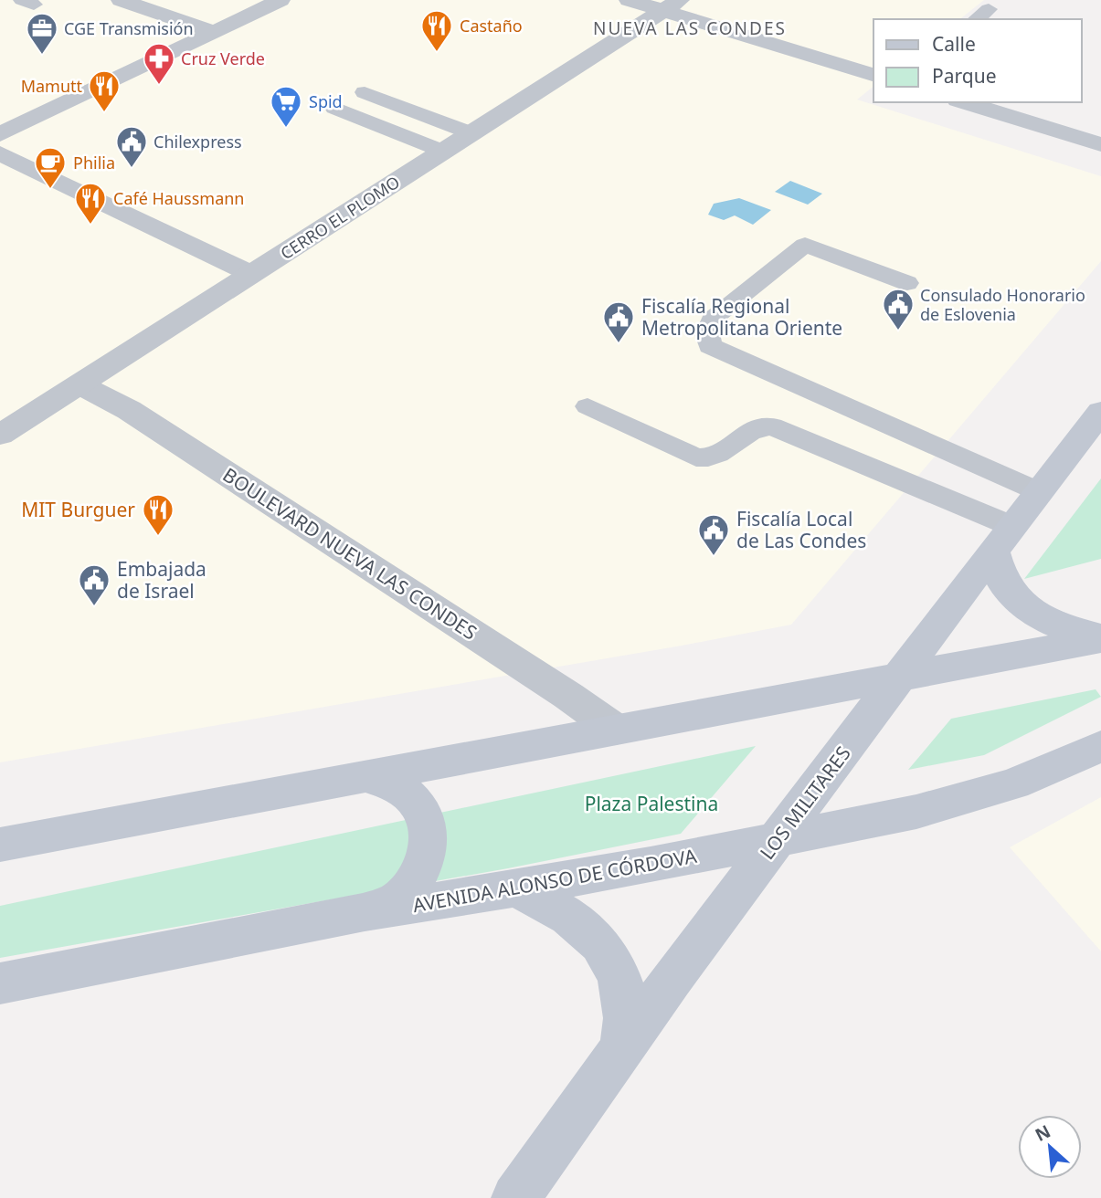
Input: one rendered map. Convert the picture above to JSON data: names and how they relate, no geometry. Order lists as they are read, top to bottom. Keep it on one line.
{"streets":{"main road":["LOS MILITARES","AVENIDA ALONSO DE CÓRDOVA"],"street":["CERRO EL PLOMO","BOULEVARD NUEVA LAS CONDES"]},"crossings":[["CERRO EL PLOMO","BOULEVARD NUEVA LAS CONDES"],["LOS MILITARES","AVENIDA ALONSO DE CÓRDOVA"]],"districts":["NUEVA LAS CONDES"],"parks":["Plaza Palestina"],"places":{"restaurant":["Castaño","Mamutt","Café Haussmann","MIT Burguer"],"office":["CGE Transmisión"],"pharmacy":["Cruz Verde"],"supermarket":["Spid"],"public building":["Chilexpress","Consulado Honorario de Eslovenia","Fiscalía Regional Metropolitana Oriente","Fiscalía Local de Las Condes","Embajada de Israel"],"cafe":["Philia"]},"legend":["Calle","Parque"],"north":"top left"}
